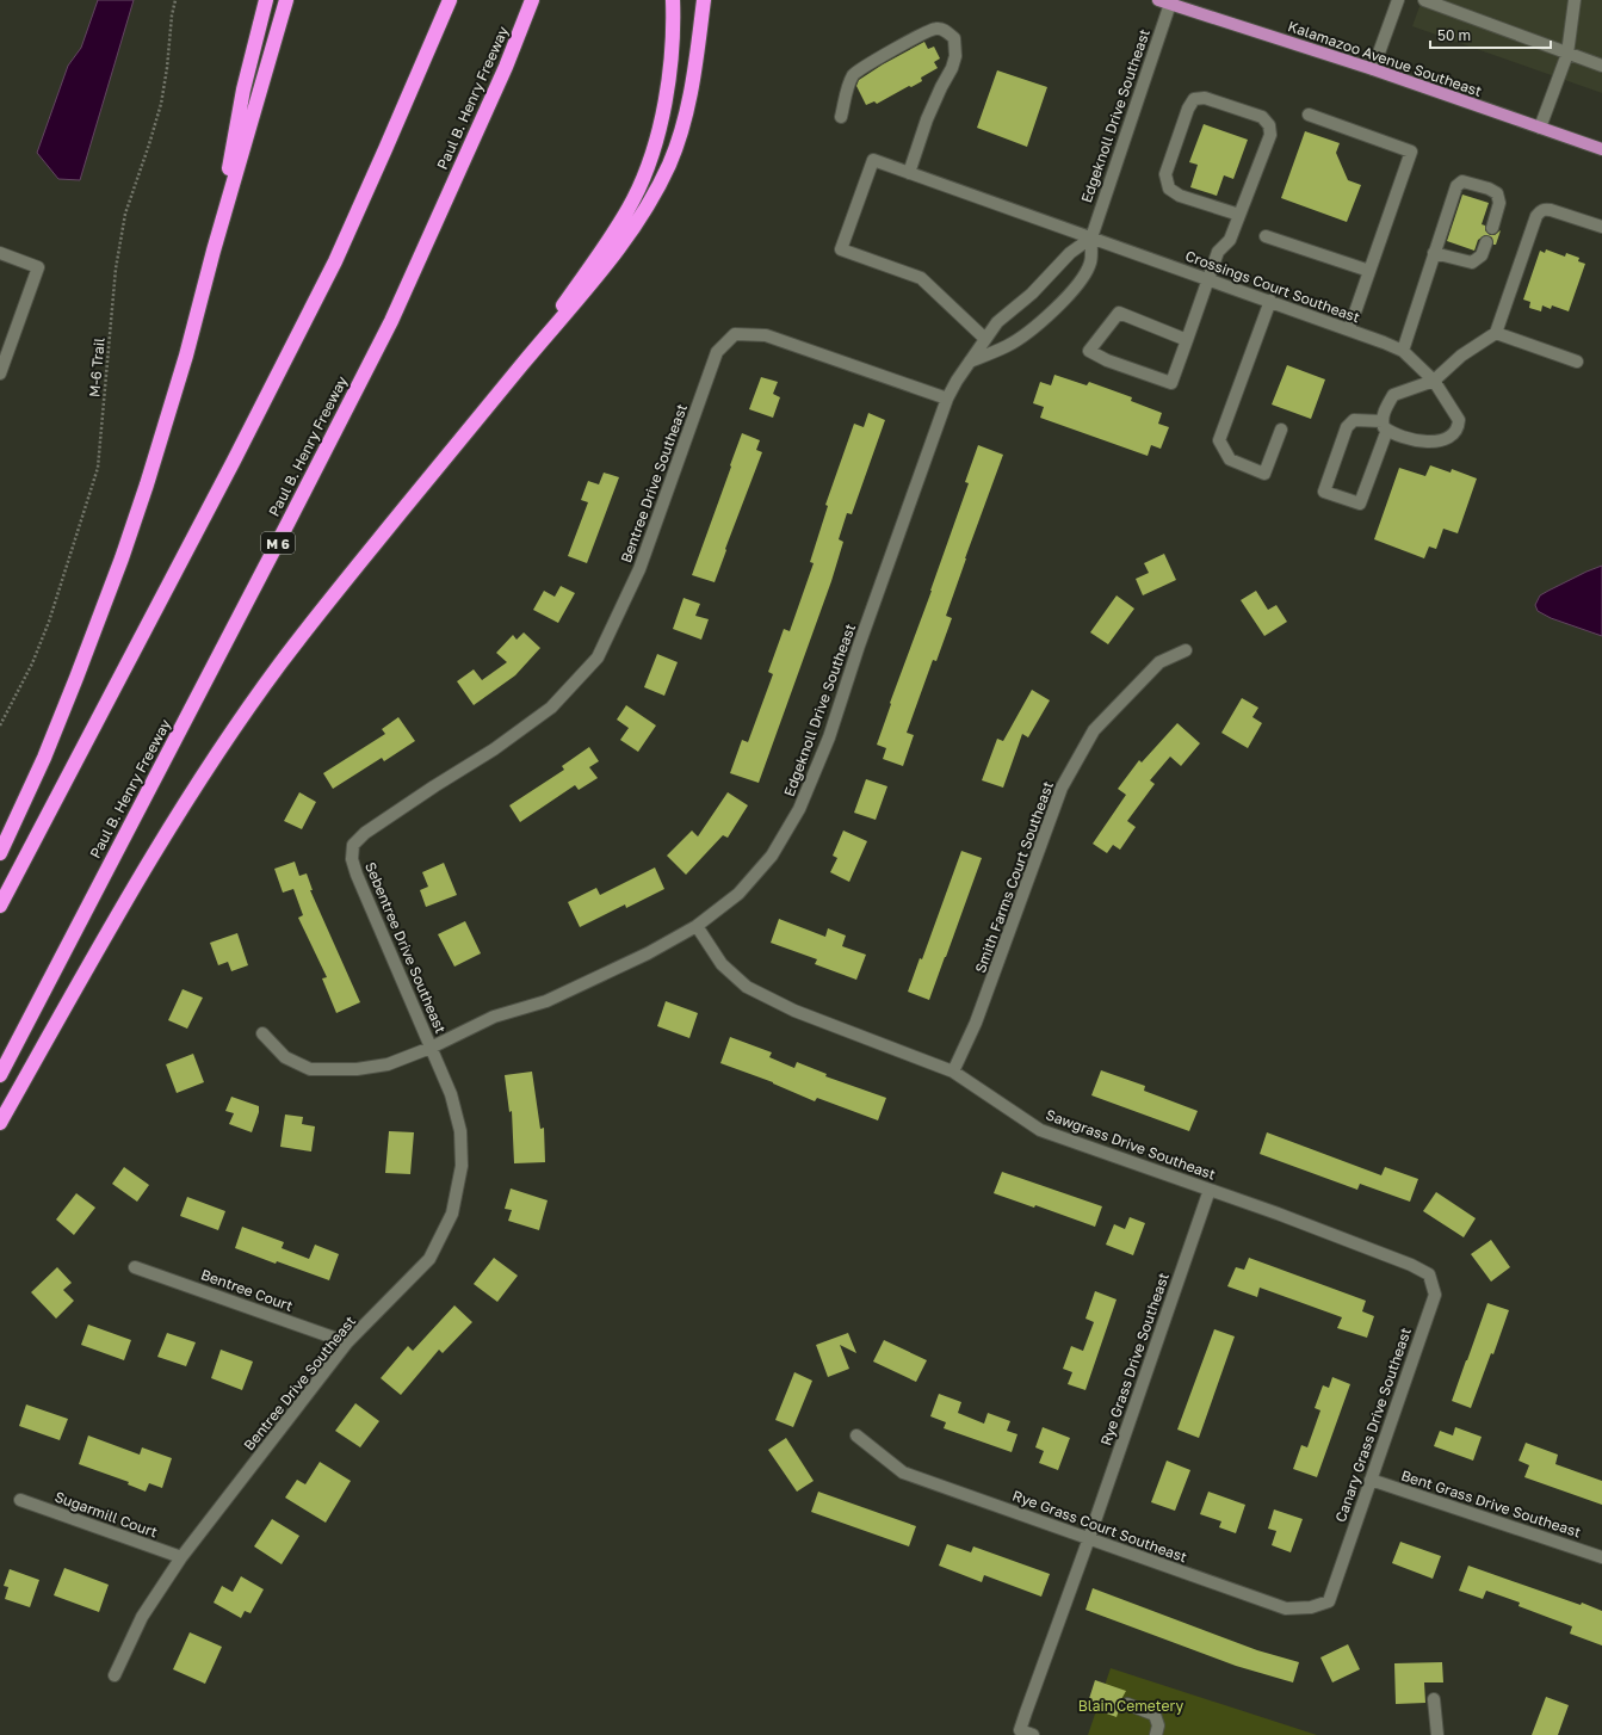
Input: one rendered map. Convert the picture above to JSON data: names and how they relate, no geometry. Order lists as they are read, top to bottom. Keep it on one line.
{"streets":{"highway":["Paul B. Henry Freeway","M 6"],"main road":["Kalamazoo Avenue Southeast"],"street":["Edgeknoll Drive Southeast","Crossings Court Southeast","Bentree Drive Southeast","Smith Farms Court Southeast","Sebentree Drive Southeast","Sawgrass Drive Southeast","Bentree Court","Rye Grass Drive Southeast","Canary Grass Drive Southeast","Bent Grass Drive Southeast","Sugarmill Court","Rye Grass Court Southeast"],"path":["M-6 Trail"]},"crossings":[["Kalamazoo Avenue Southeast","Edgeknoll Drive Southeast"],["Edgeknoll Drive Southeast","Crossings Court Southeast"],["Edgeknoll Drive Southeast","Bentree Drive Southeast"],["Edgeknoll Drive Southeast","Sebentree Drive Southeast"],["Edgeknoll Drive Southeast","Sawgrass Drive Southeast"],["Bentree Drive Southeast","Sebentree Drive Southeast"],["Bentree Drive Southeast","Bentree Court"],["Bentree Drive Southeast","Sugarmill Court"],["Smith Farms Court Southeast","Sawgrass Drive Southeast"],["Sawgrass Drive Southeast","Rye Grass Drive Southeast"],["Sawgrass Drive Southeast","Canary Grass Drive Southeast"],["Rye Grass Drive Southeast","Rye Grass Court Southeast"],["Canary Grass Drive Southeast","Bent Grass Drive Southeast"],["Canary Grass Drive Southeast","Rye Grass Court Southeast"]],"parks":["Blain Cemetery"],"scale_bar":"50 m"}
